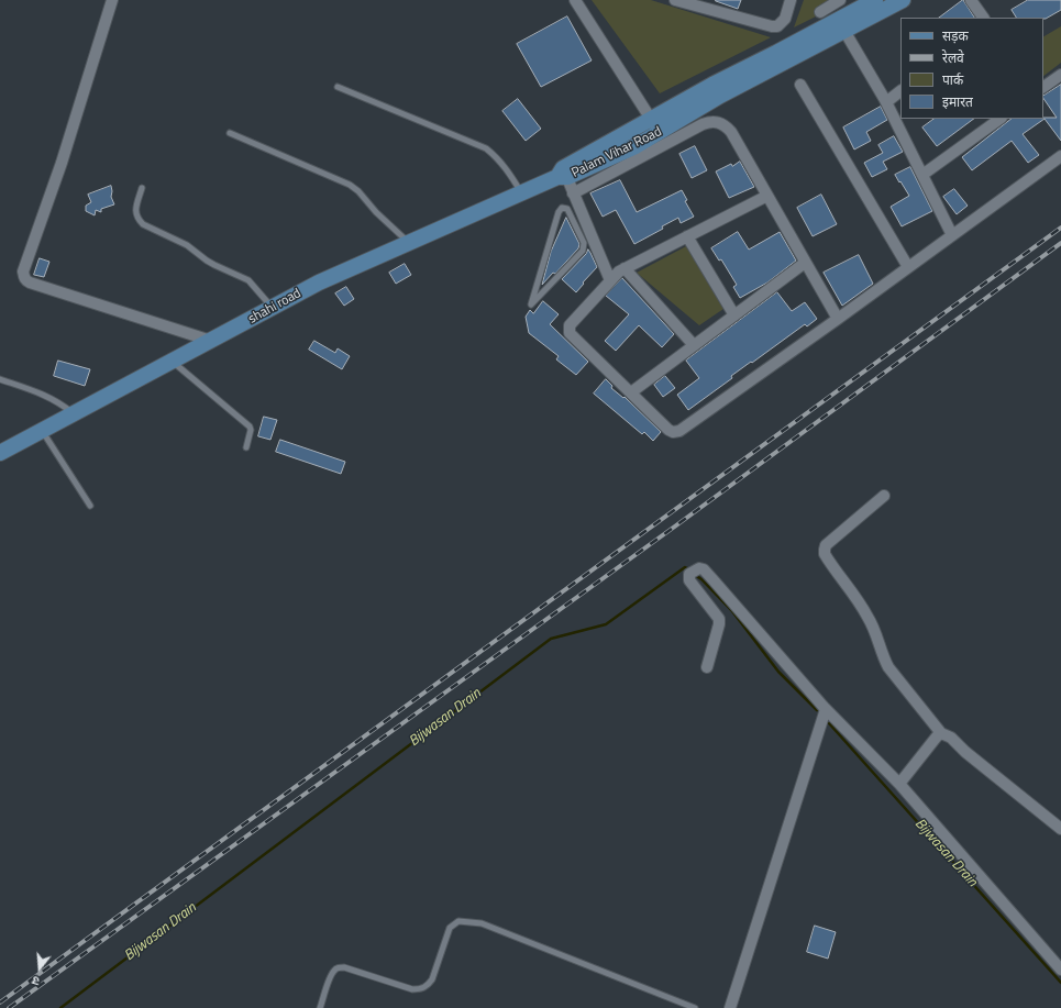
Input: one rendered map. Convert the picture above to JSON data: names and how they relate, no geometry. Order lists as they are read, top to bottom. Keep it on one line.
{"streets":{"street":["Palam Vihar Road","shahi road"]},"crossings":[["Palam Vihar Road","shahi road"]],"water":["Bijwasan Drain"],"legend":["सड़क","रेलवे","पार्क","इमारत"],"north":"bottom"}
